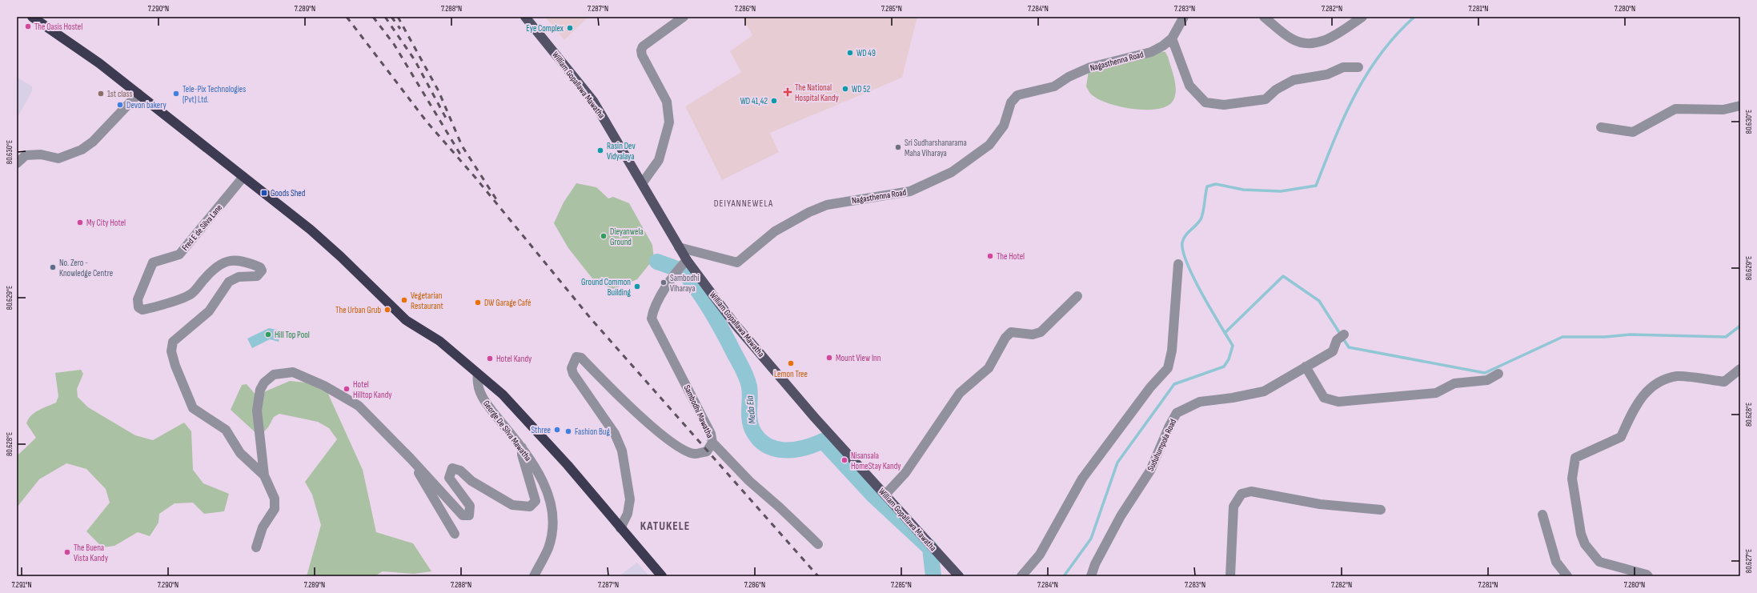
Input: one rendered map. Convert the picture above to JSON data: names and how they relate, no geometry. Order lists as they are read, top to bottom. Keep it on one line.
{"streets":{"main road":["William Gopallawa Mawatha"],"street":["Nagasthenna Road","Fred E de Silva Lane","Sambodhi Mawatha","George De Silva Mawatha","Suduhumpola Road"]},"crossings":[["Nagasthenna Road","William Gopallawa Mawatha"],["William Gopallawa Mawatha","Sambodhi Mawatha"]],"districts":["DEIYANNEWELA","KATUKELE"],"water":["Meda Ela"],"places":{"other":["The Oasis Hostel","Eye Complex","WD 49","WD 52","1st class","Tele-Pix Technologies (Pvt) Ltd.","WD 41,42","Devon bakery","Sri Sudharshanarama Maha Viharaya","Rasin Dev Vidyalaya","My City Hotel","Dieyanwela Ground","The Hotel","No. Zero - Knowledge Centre","Sambodhi Viharaya","Ground Common Building","Vegetarian Restaurant","DW Garage Café","The Urban Grub","Hill Top Pool","Mount View Inn","Hotel Kandy","Lemon Tree","Hotel Hilltop Kandy","Sthree","Fashion Bug","Nisansala HomeStay Kandy","The Buena Vista Kandy"],"health":["The National Hospital Kandy"],"transit":["Goods Shed"]},"coordinates":["7.290°N","7.289°N","7.288°N","7.287°N","7.286°N","7.285°N","7.284°N","7.283°N","7.282°N","7.281°N","7.280°N","80.630°E","80.629°E","80.628°E","80.627°E","7.291°N"]}
